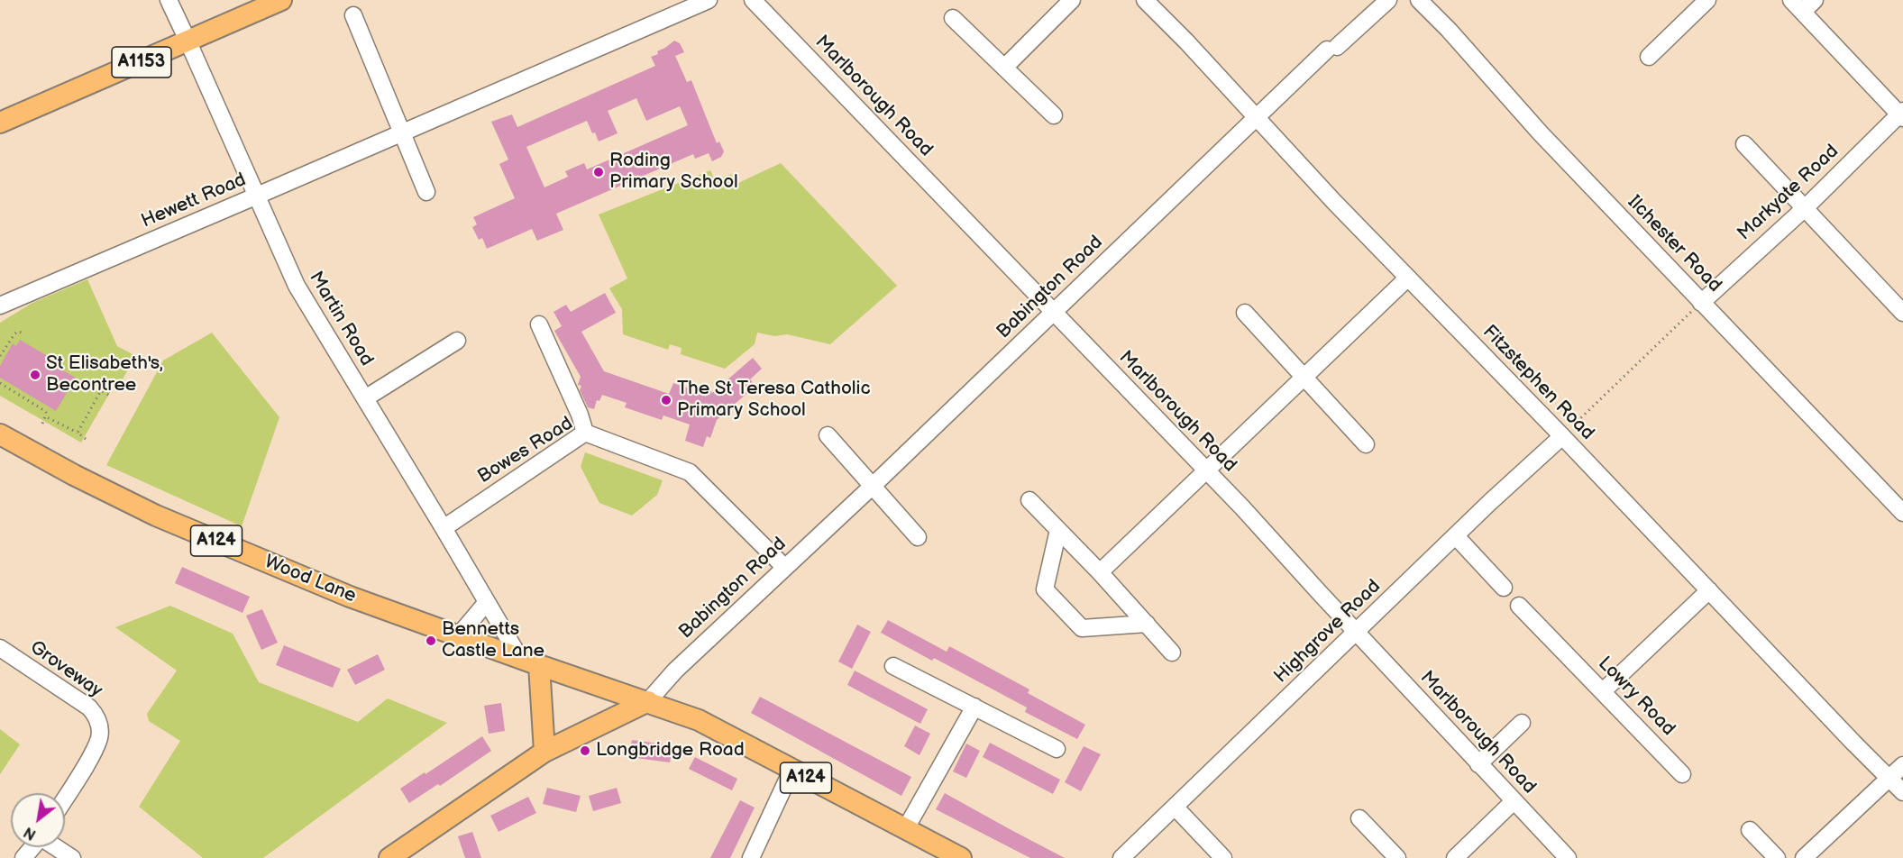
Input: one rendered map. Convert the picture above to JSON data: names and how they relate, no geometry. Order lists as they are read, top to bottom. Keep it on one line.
{"streets":{"main road":["A1153","A124","Wood Lane"],"street":["Marlborough Road","Markyate Road","Hewett Road","Ilchester Road","Babington Road","Martin Road","Fitzstephen Road","Bowes Road","Highgrove Road","Groveway","Lowry Road"]},"crossings":[["A1153","Martin Road"],["Marlborough Road","Babington Road"],["Marlborough Road","Highgrove Road"],["Markyate Road","Ilchester Road"],["Hewett Road","Martin Road"],["Babington Road","Fitzstephen Road"],["Babington Road","Bowes Road"],["Babington Road","A124"],["Martin Road","Bowes Road"],["Martin Road","Wood Lane"],["Fitzstephen Road","Highgrove Road"],["A124","Wood Lane"]],"places":["Roding Primary School","St Elisabeth's, Becontree","The St Teresa Catholic Primary School","Bennetts Castle Lane","Longbridge Road"],"north":"bottom left"}
